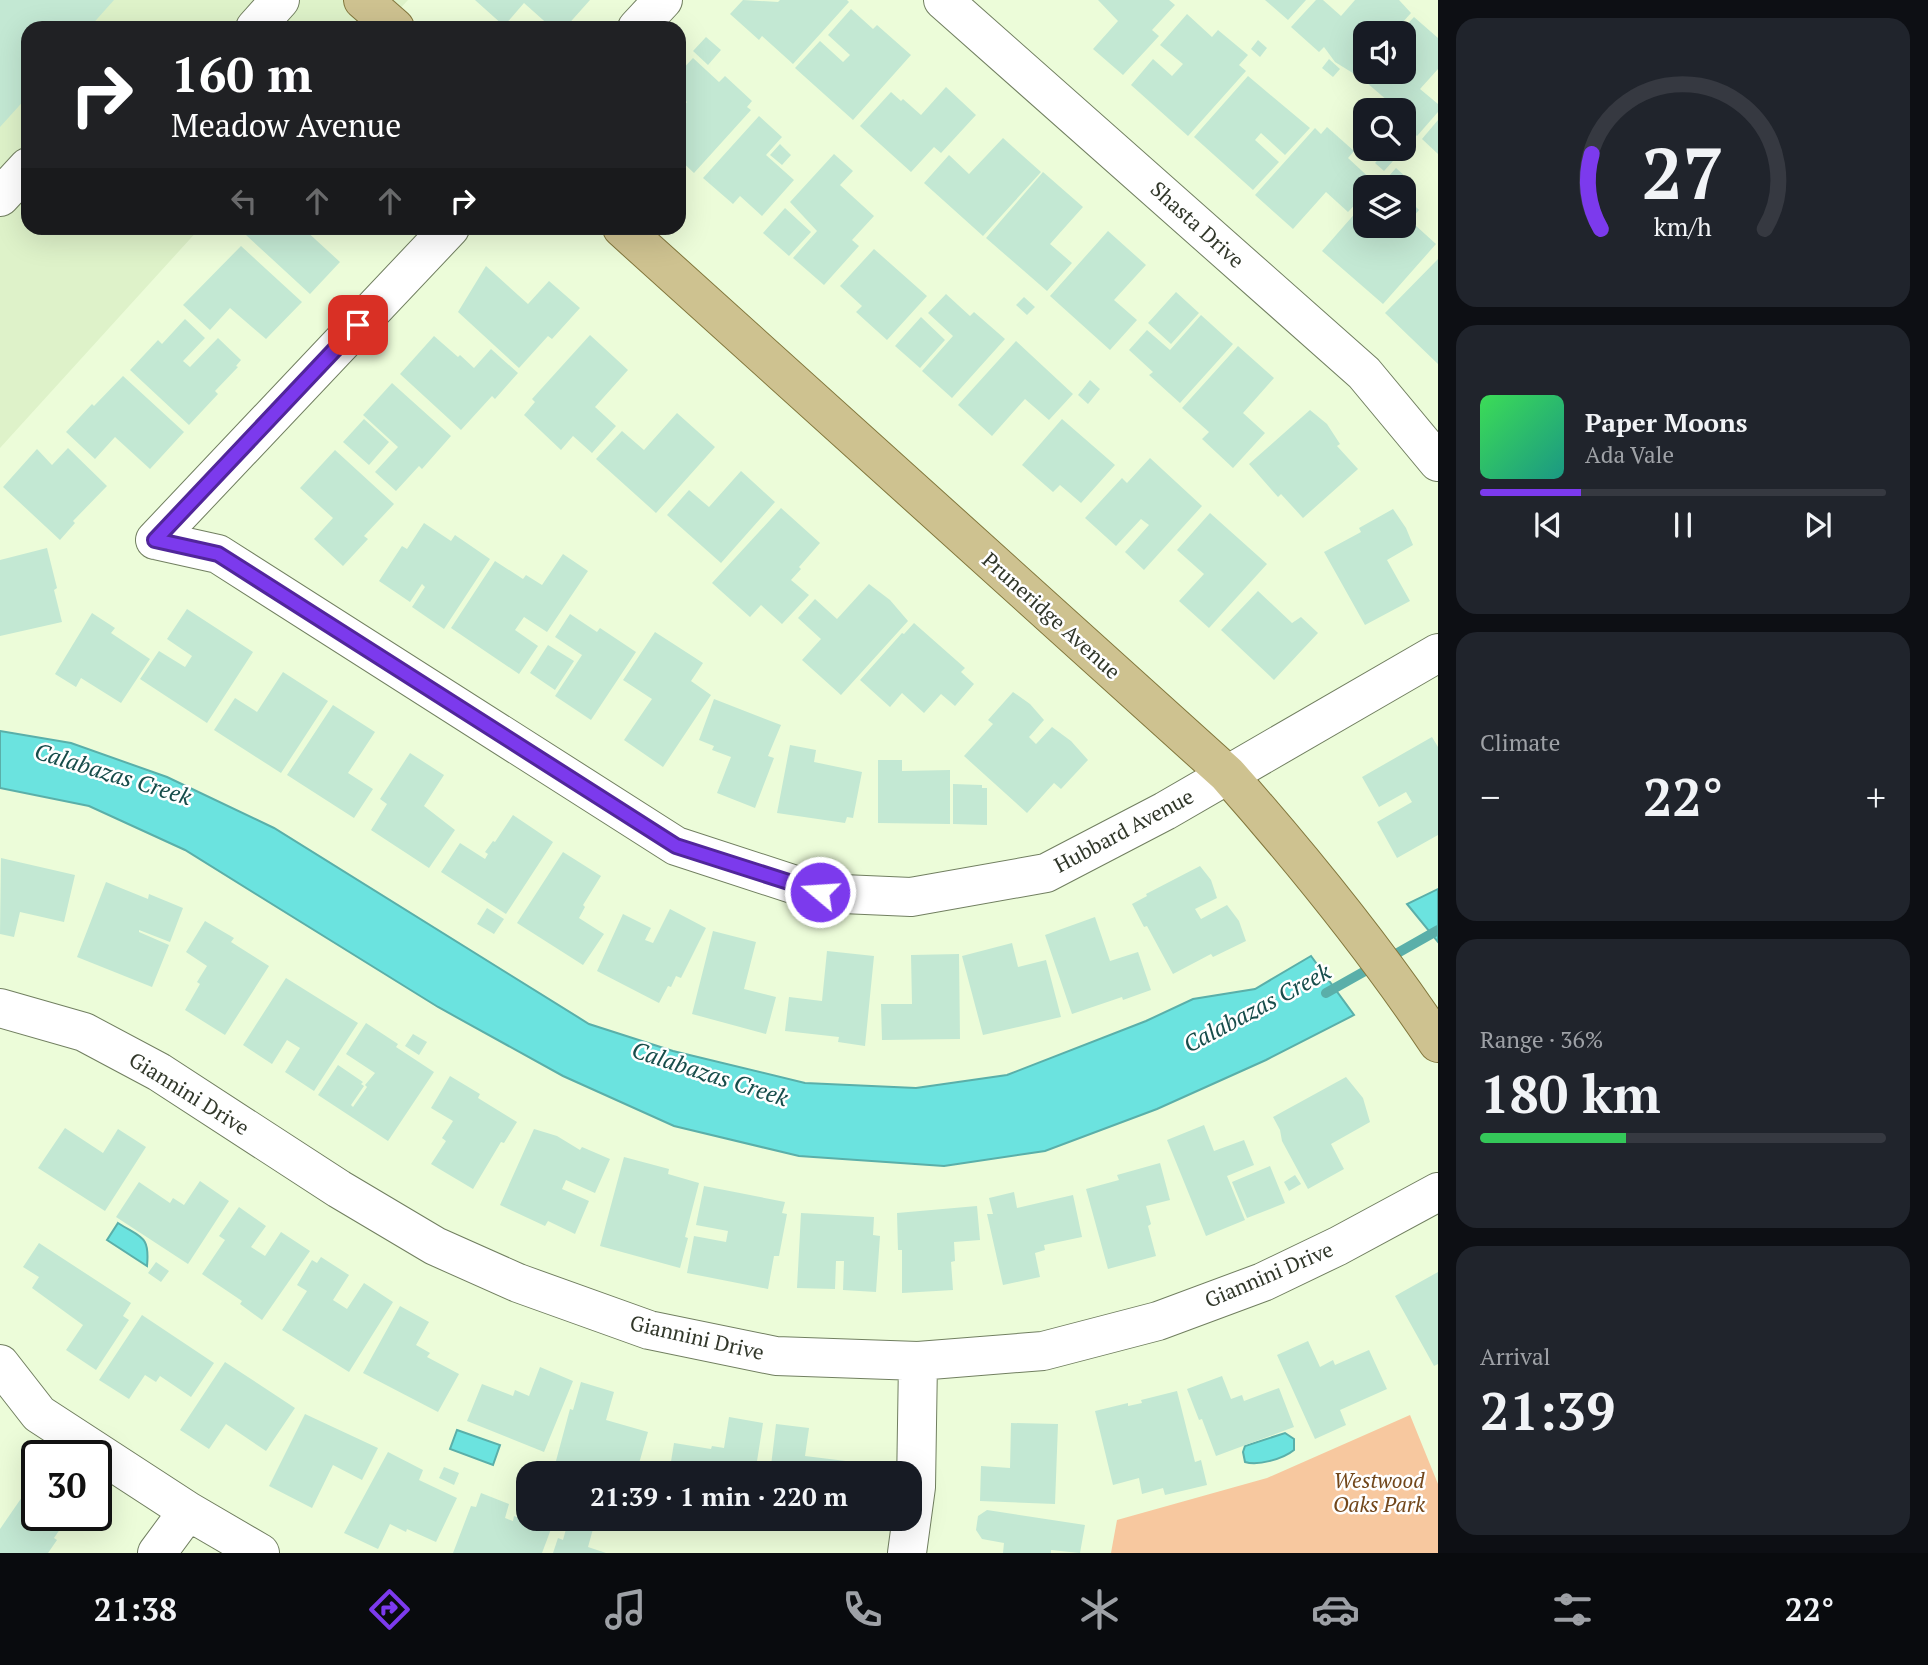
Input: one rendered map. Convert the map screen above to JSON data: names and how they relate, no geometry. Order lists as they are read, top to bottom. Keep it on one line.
{"streets":{"main road":["Pruneridge Avenue"],"street":["Shasta Drive","Hubbard Avenue","Giannini Drive"]},"crossings":[["Pruneridge Avenue","Hubbard Avenue"]],"water":["Calabazas Creek"],"parks":["Westwood Oaks Park"],"page":{"turn":["160 m","Meadow Avenue"],"song":["Paper Moons","Ada Vale"],"tile":["Climate",["Range · 36%","180 km"],["Arrival","21:39"]],"heat":["−","22°","+"],"limit":"30","trip":"21:39 · 1 min · 220 m","tabs":["21:38","22°"],"gauge":["27","km/h"]}}
